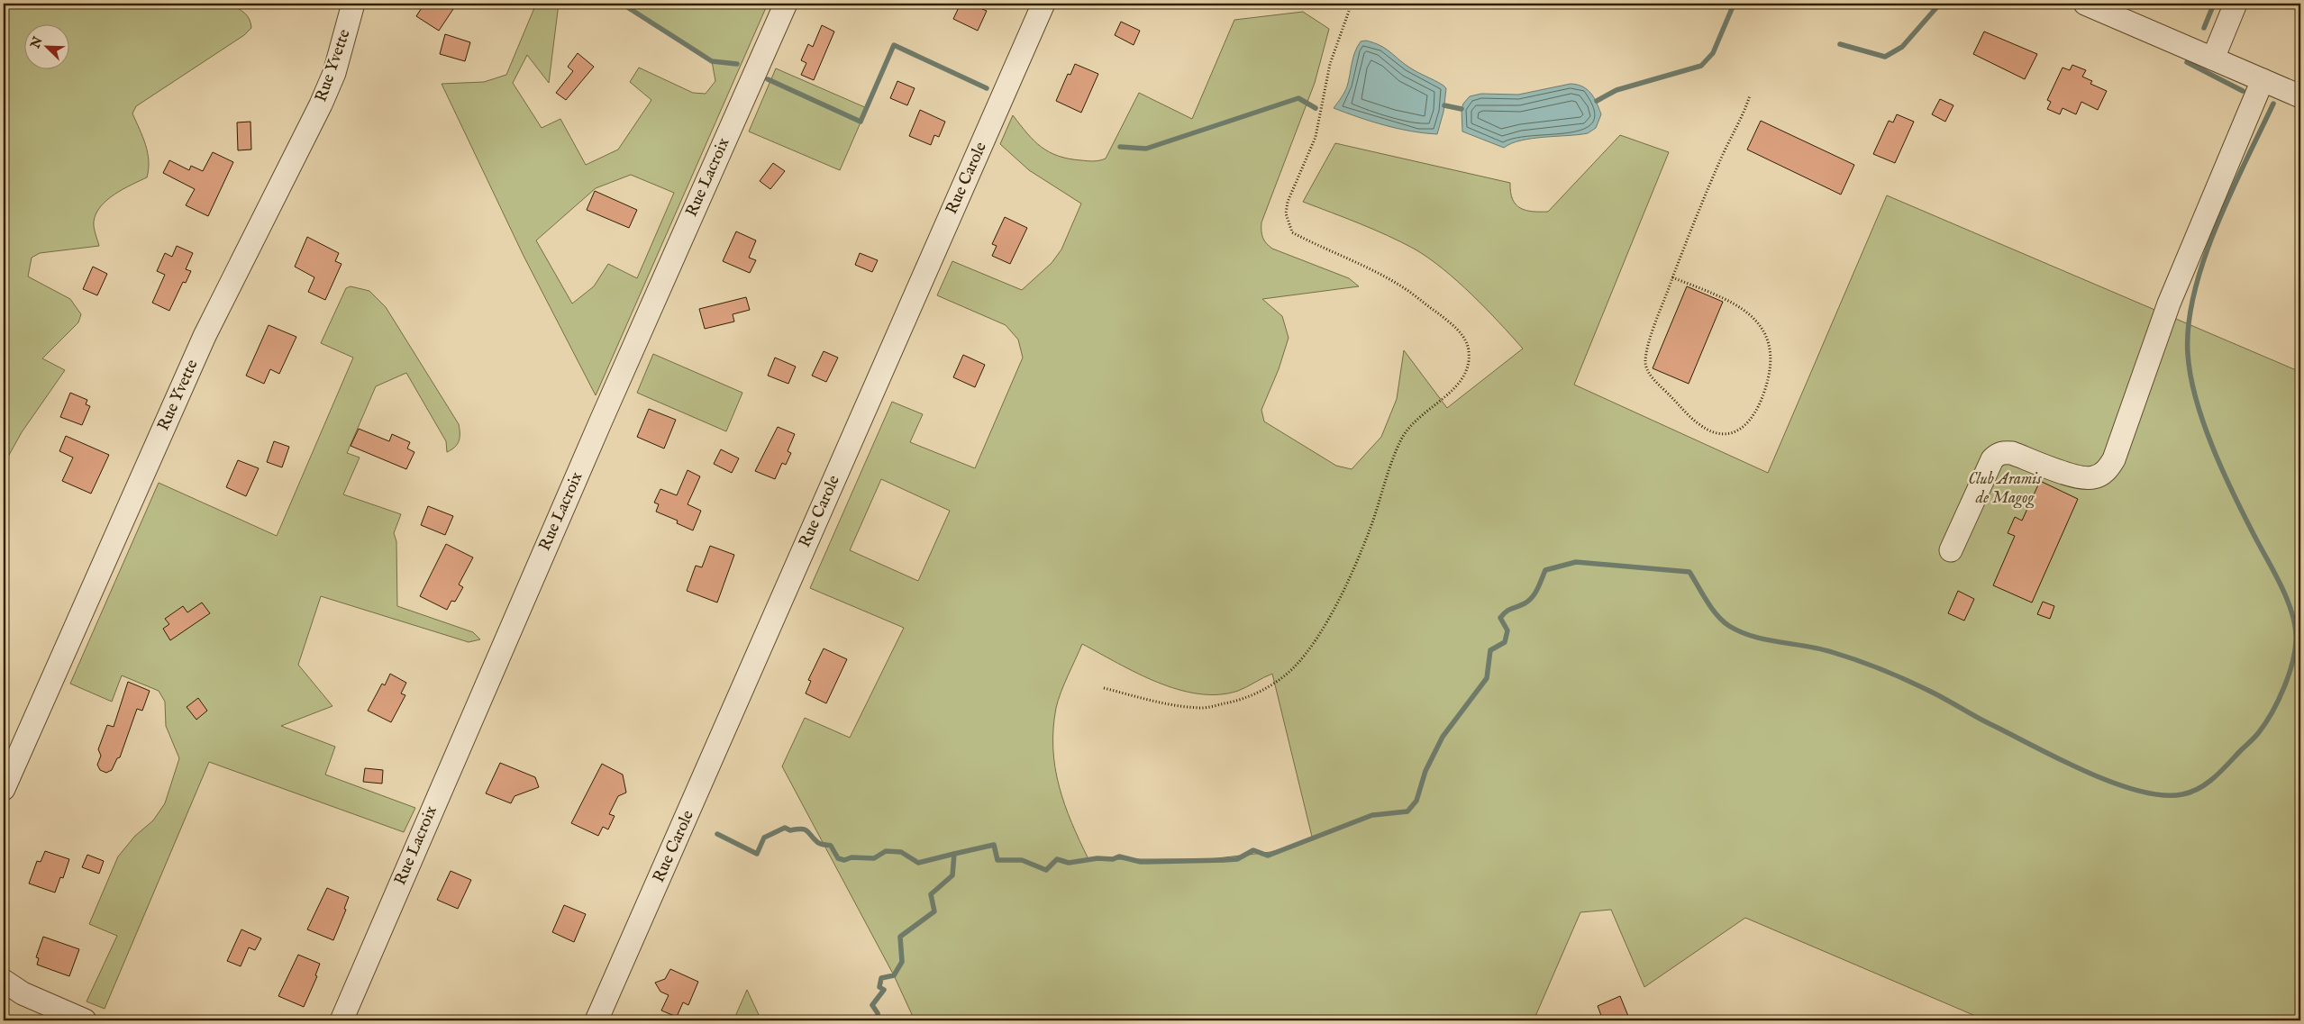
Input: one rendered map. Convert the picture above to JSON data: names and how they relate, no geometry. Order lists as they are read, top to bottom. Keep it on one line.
{"streets":{"street":["Rue Yvette","Rue Lacroix","Rue Carole"]},"parks":["Club Aramis de Magog"],"north":"top left"}
